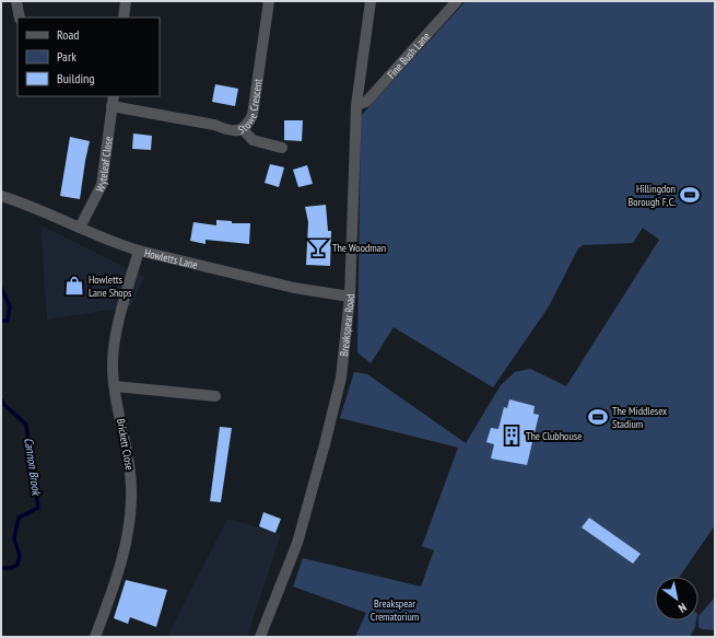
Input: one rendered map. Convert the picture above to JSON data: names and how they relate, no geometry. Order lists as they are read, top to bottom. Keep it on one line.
{"streets":{"street":["Fine Bush Lane","Stowe Crescent","Wyteleaf Close","Howletts Lane","Breakspear Road","Brickett Close"]},"crossings":[["Fine Bush Lane","Breakspear Road"],["Stowe Crescent","Wyteleaf Close"],["Wyteleaf Close","Howletts Lane"],["Howletts Lane","Breakspear Road"],["Howletts Lane","Brickett Close"]],"water":["Cannon Brook"],"parks":["Breakspear Crematorium"],"places":{"sports":["Hillingdon Borough F.C.","The Middlesex Stadium"],"bar":["The Woodman"],"shop":["Howletts Lane Shops"],"building":["The Clubhouse"]},"legend":["Road","Park","Building"],"north":"bottom right"}
